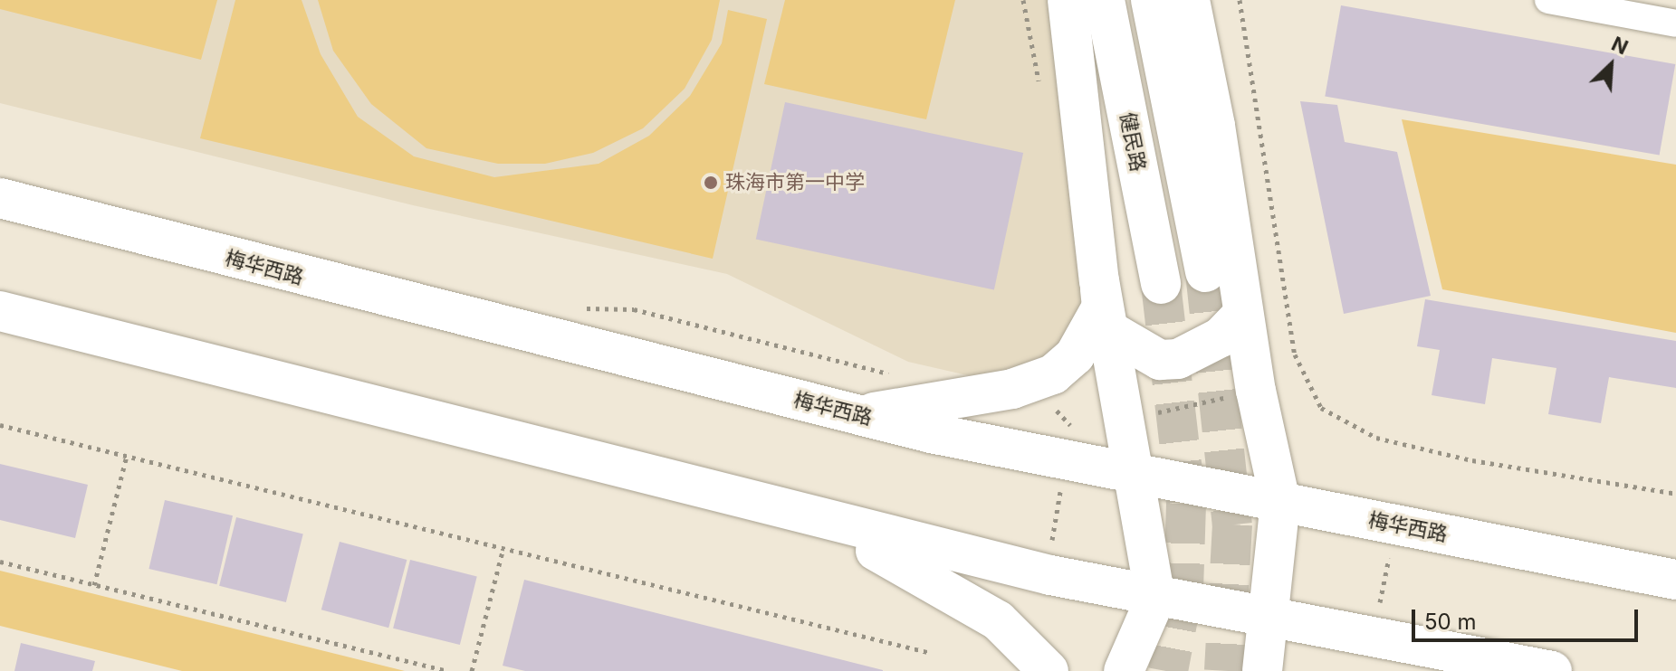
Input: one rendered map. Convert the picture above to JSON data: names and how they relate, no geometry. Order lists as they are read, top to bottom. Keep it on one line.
{"streets":{"main road":["健民路","梅华西路"]},"places":["珠海市第一中学"],"scale_bar":"50 m","north":"top right"}
